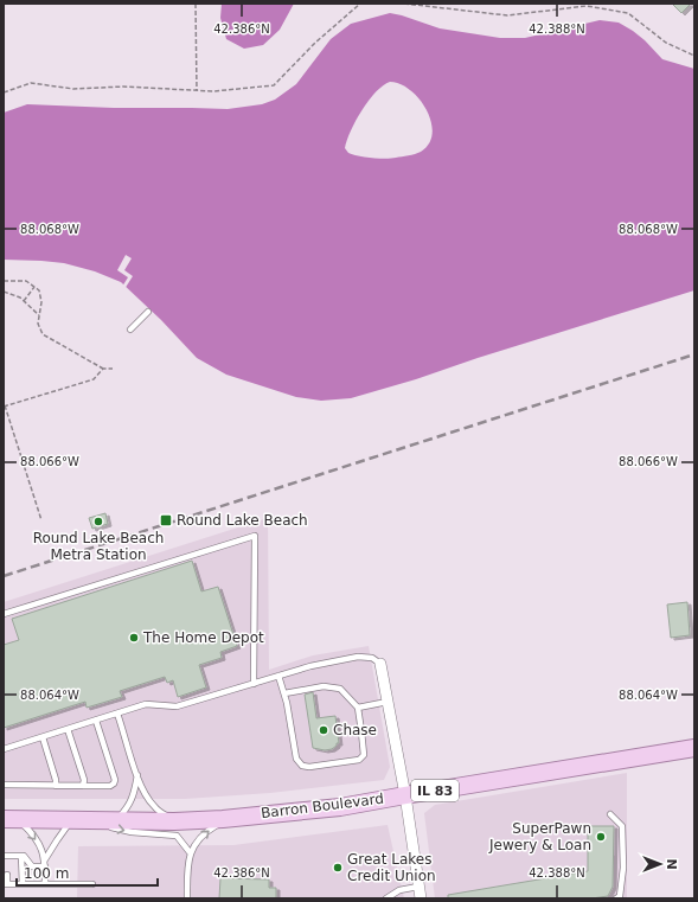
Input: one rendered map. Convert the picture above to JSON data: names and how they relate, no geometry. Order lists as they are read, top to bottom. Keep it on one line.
{"streets":{"main road":["IL 83","Barron Boulevard"]},"places":{"transit":["Round Lake Beach"],"other":["Round Lake Beach Metra Station","The Home Depot","Chase","SuperPawn Jewery & Loan","Great Lakes Credit Union"]},"scale_bar":"100 m","north":"right","coordinates":["42.386°N","42.388°N","88.068°W","88.066°W","88.064°W"]}
